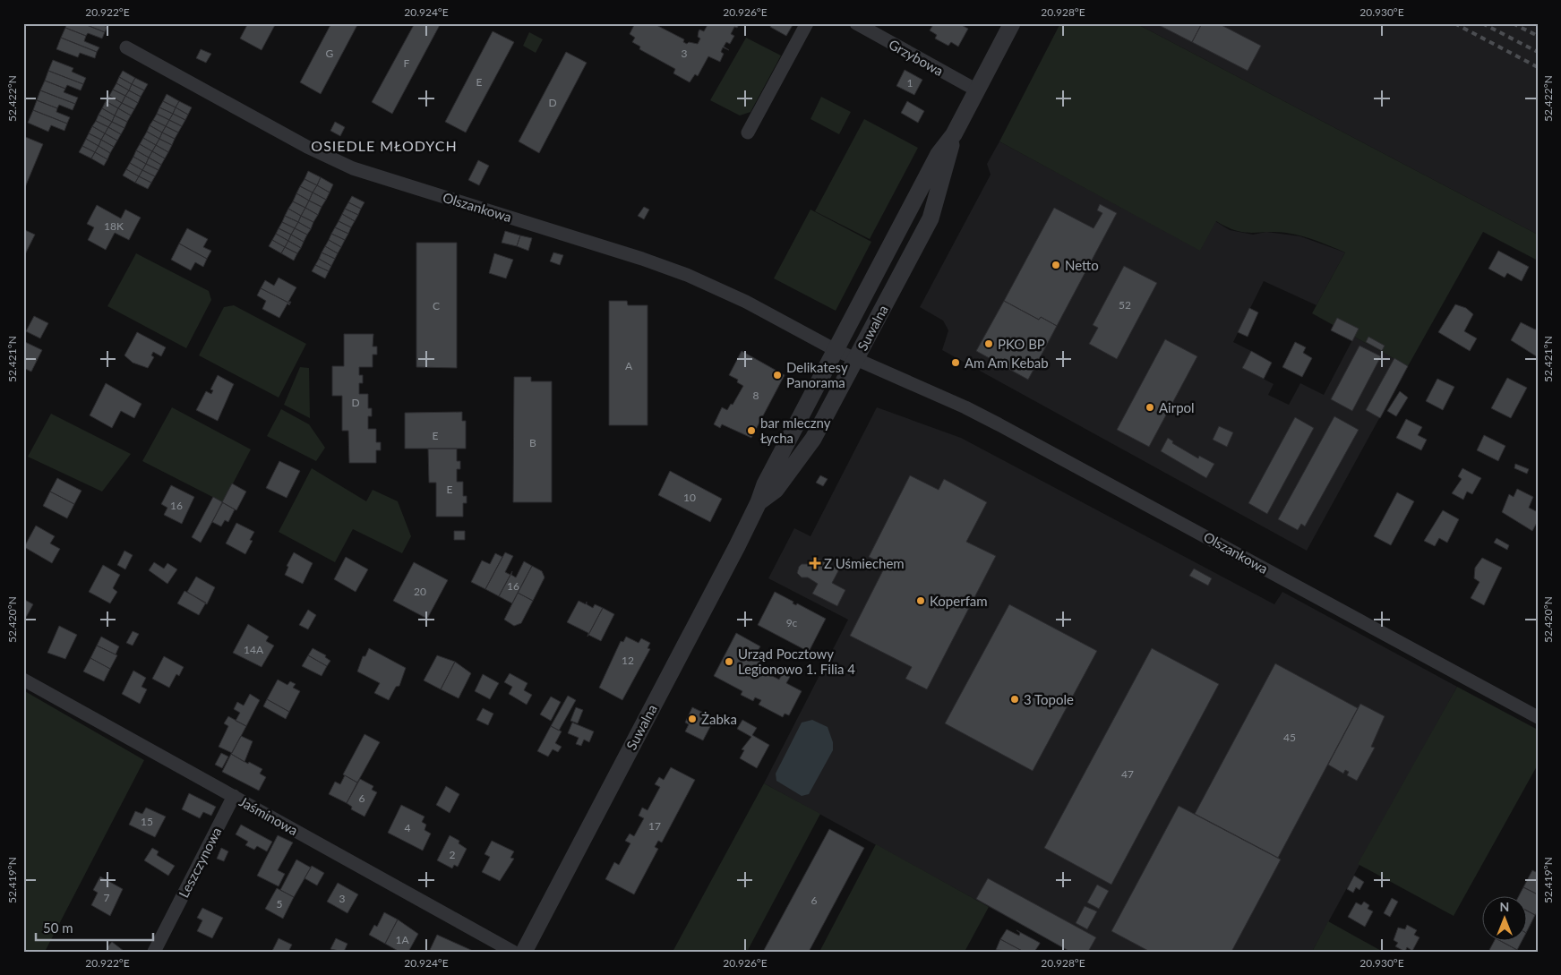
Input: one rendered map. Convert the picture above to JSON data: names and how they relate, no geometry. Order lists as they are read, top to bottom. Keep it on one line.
{"streets":{"street":["Grzybowa","Olszankowa","Suwalna","Jaśminowa","Leszczynowa"]},"crossings":[["Grzybowa","Suwalna"],["Olszankowa","Suwalna"],["Jaśminowa","Leszczynowa"]],"districts":["OSIEDLE MŁODYCH"],"places":{"other":["Netto","PKO BP","Am Am Kebab","Delikatesy Panorama","Airpol","bar mleczny Łycha","Koperfam","Urząd Pocztowy Legionowo 1. Filia 4","3 Topole","Żabka"],"health":["Z Uśmiechem"]},"house_numbers":["G","3","F","E","1","D","18K","52","C","A","8","D","E","B","E","10","16","16","20","9c","14A","12","45","47","6","15","17","4","2","7","3","6","5","1A"],"scale_bar":"50 m","north":"top","coordinates":["20.922°E","20.924°E","20.926°E","20.928°E","20.930°E","52.422°N","52.421°N","52.420°N","52.419°N"]}
